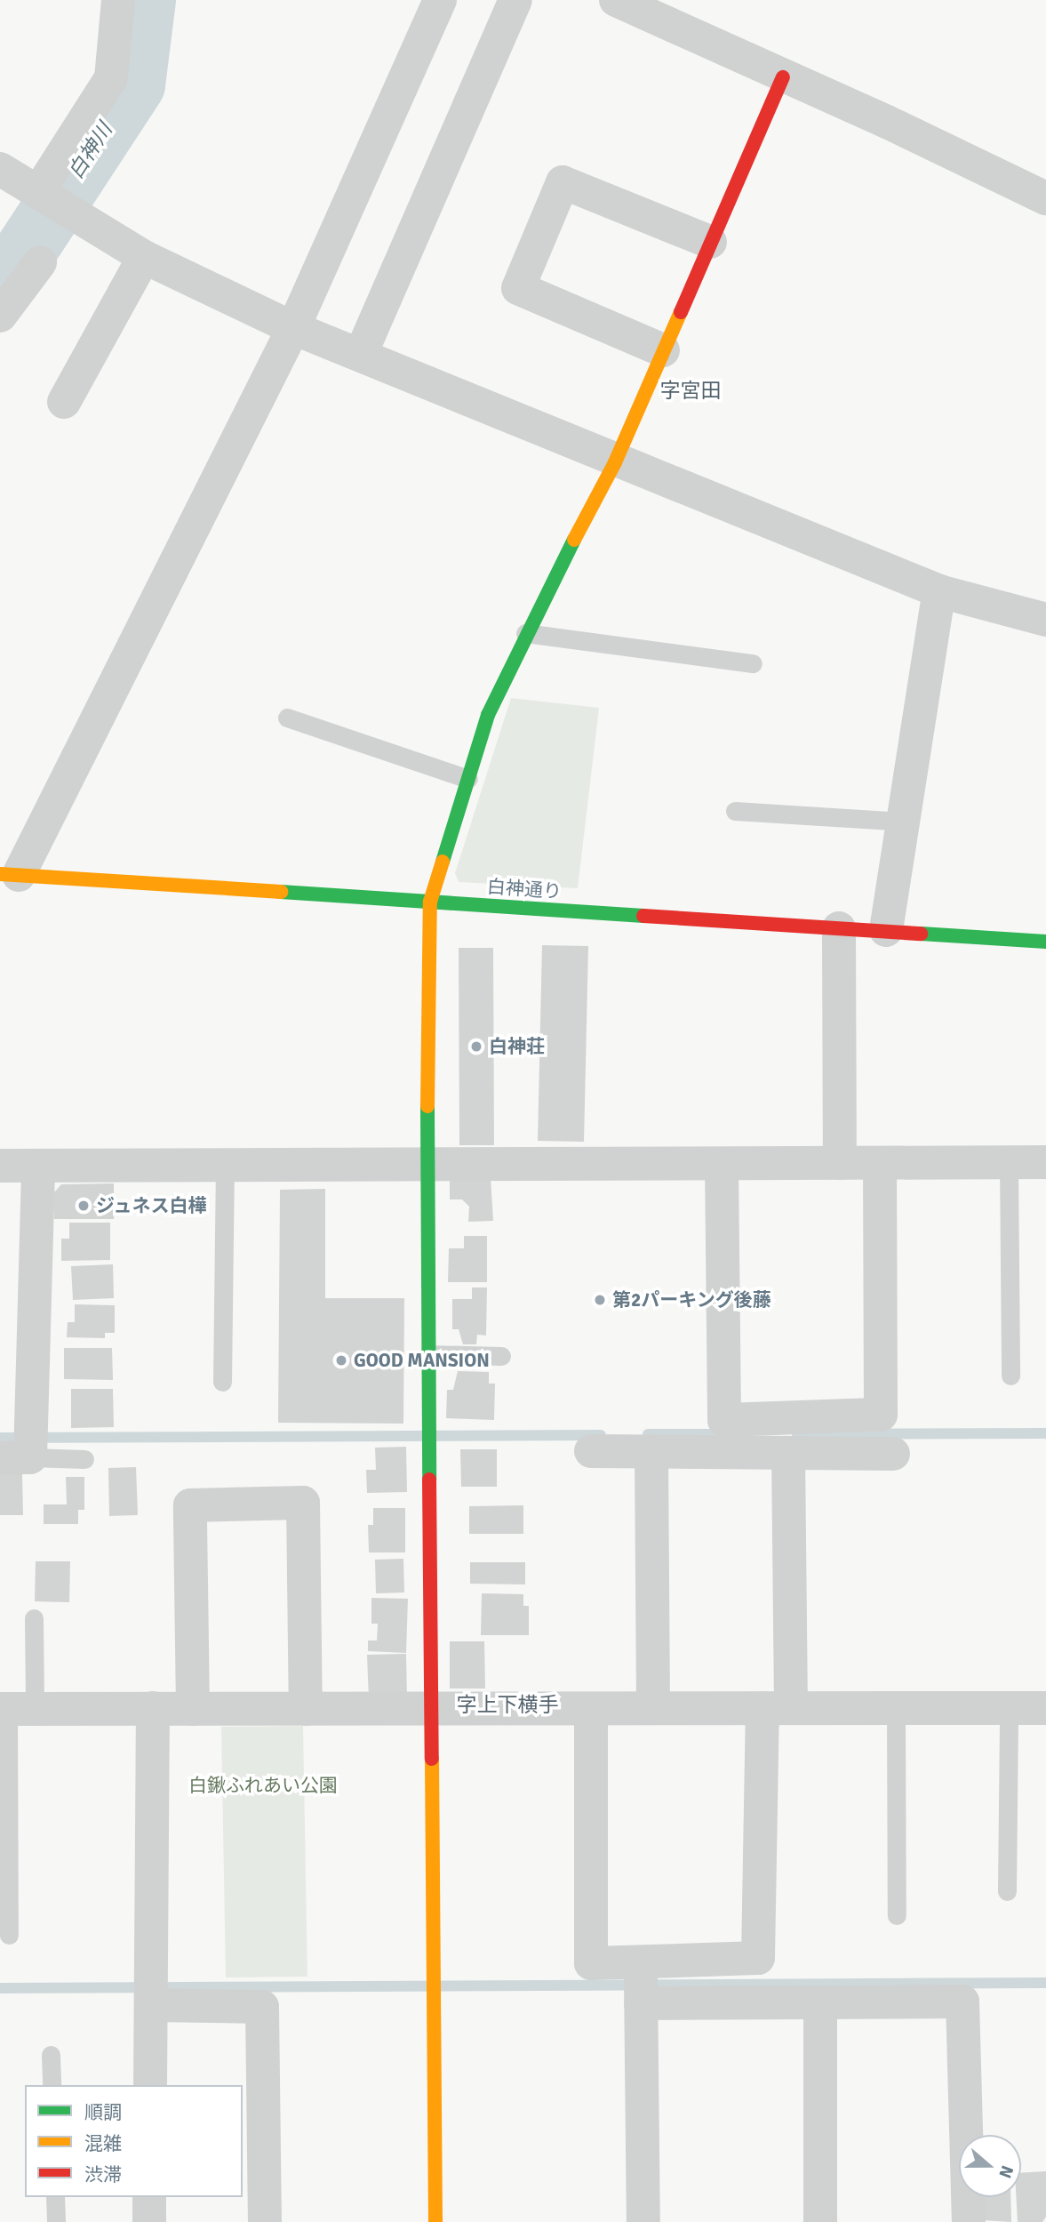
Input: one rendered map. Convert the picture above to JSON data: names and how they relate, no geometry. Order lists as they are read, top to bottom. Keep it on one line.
{"streets":{"street":["白神通り"]},"districts":["字宮田","字上下横手"],"water":["白神川"],"parks":["白鍬ふれあい公園"],"places":["白神荘","ジュネス白樺","第2パーキング後藤","GOOD MANSION"],"legend":["順調","混雑","渋滞"],"north":"right"}
